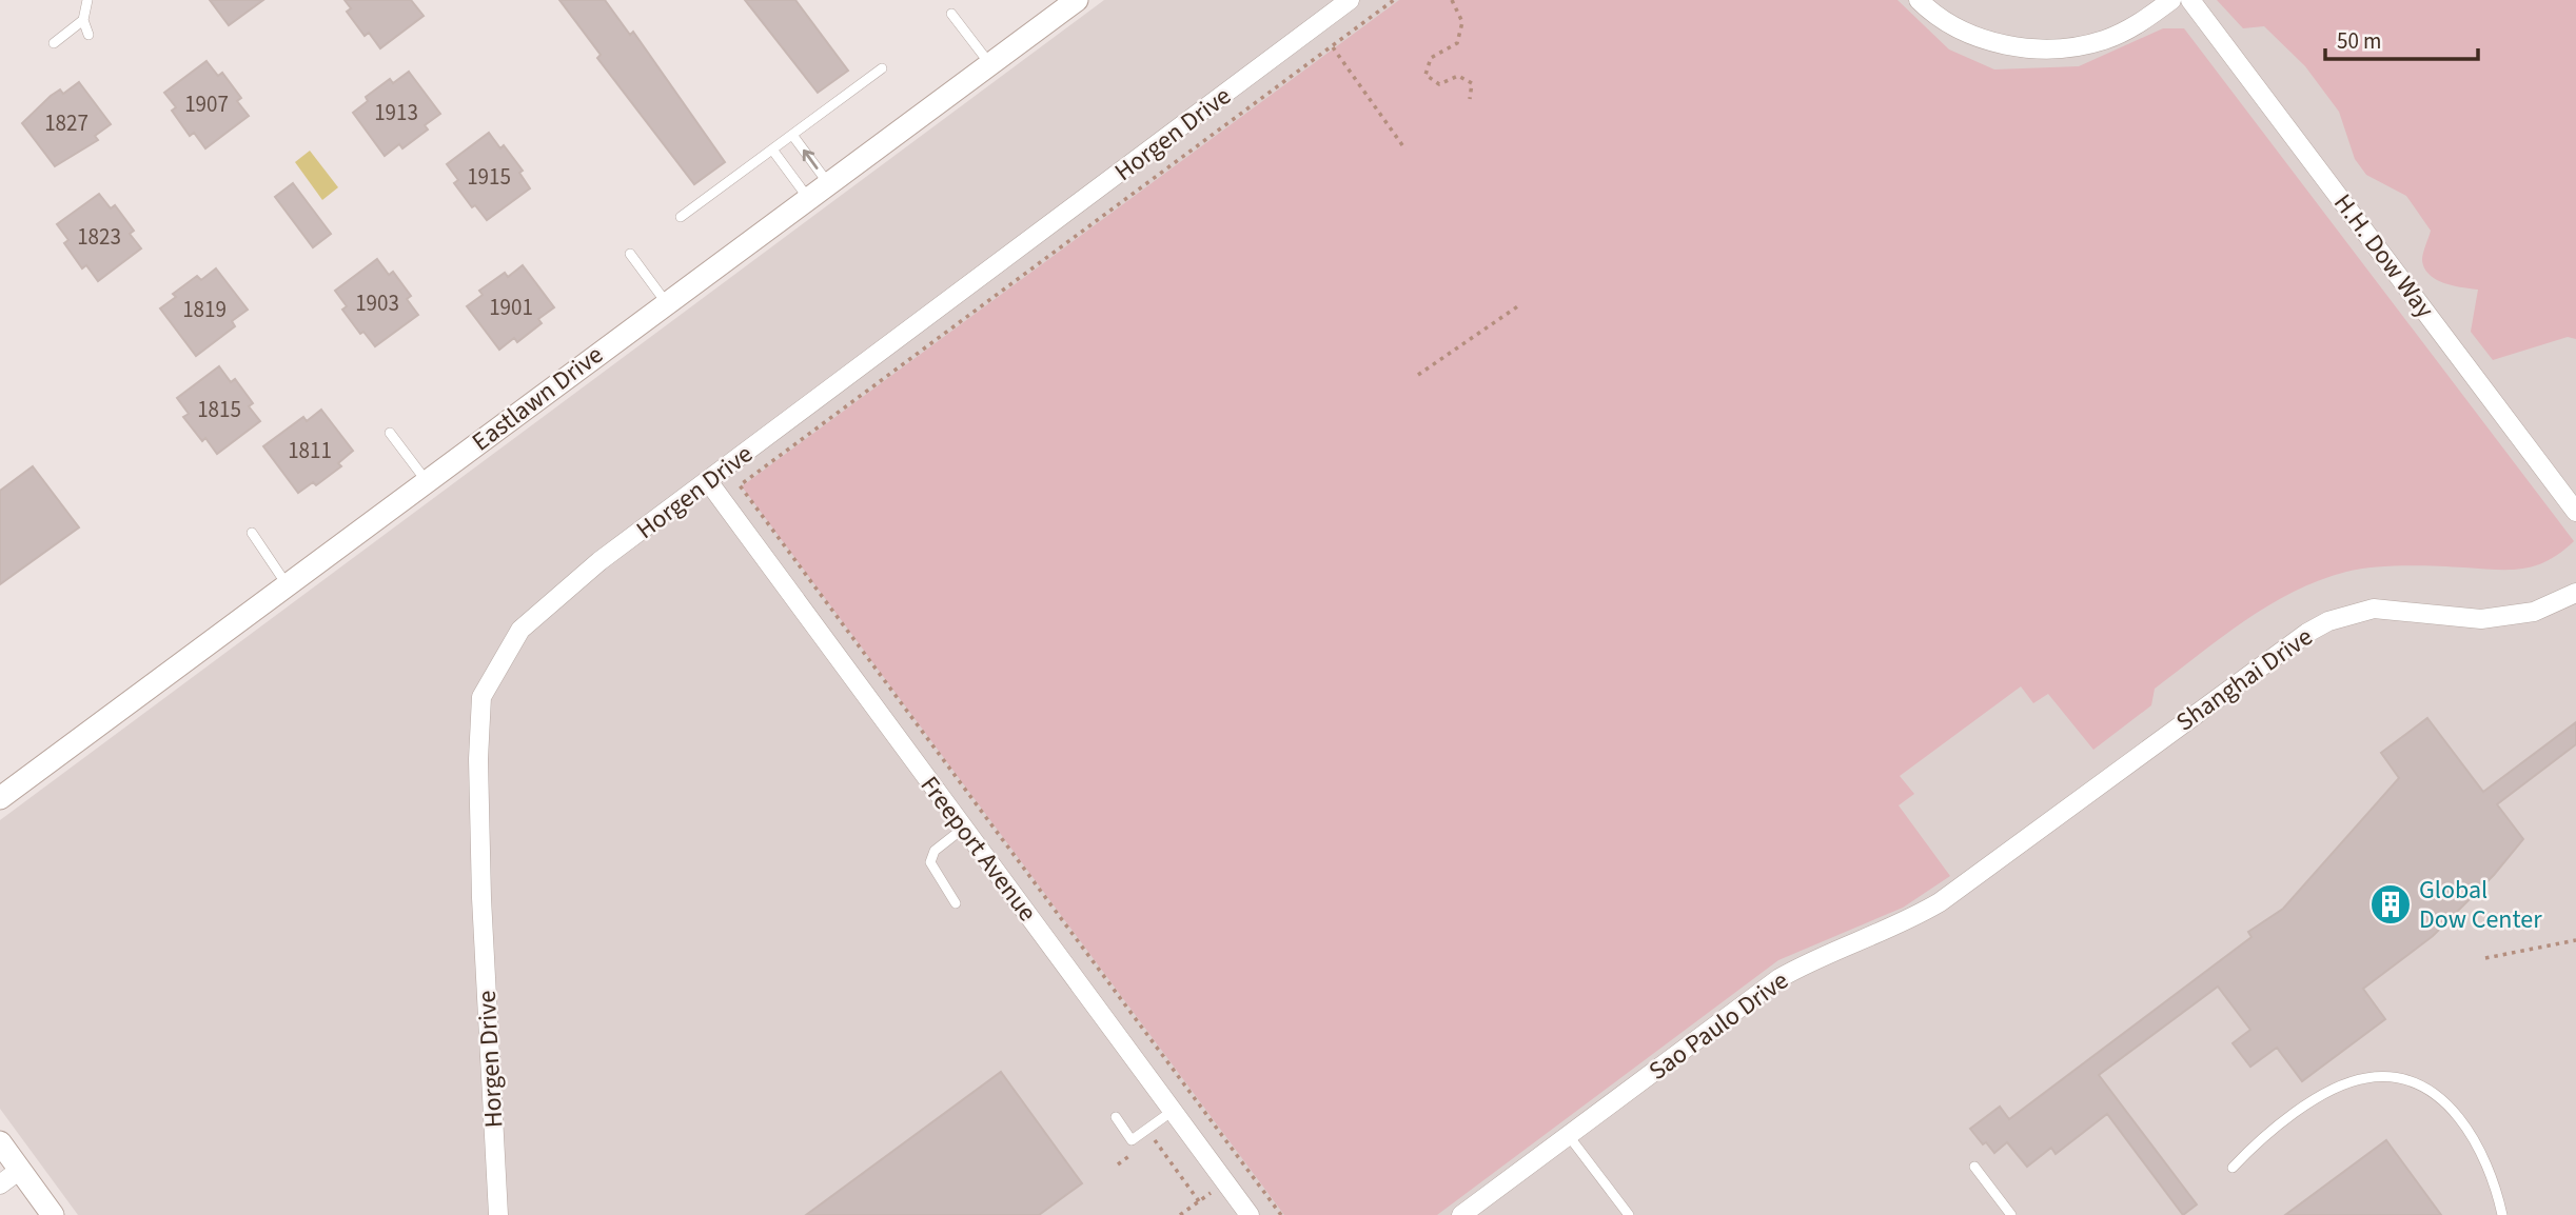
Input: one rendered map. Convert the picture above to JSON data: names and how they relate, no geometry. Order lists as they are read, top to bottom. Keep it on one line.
{"streets":{"street":["Horgen Drive","H.H. Dow Way","Eastlawn Drive","Shanghai Drive","Freeport Avenue","Sao Paulo Drive"]},"crossings":[["Horgen Drive","Freeport Avenue"],["Shanghai Drive","Sao Paulo Drive"]],"places":{"building":["Global Dow Center"]},"house_numbers":["1907","1913","1827","1915","1823","1903","1901","1819","1815","1811"],"scale_bar":"50 m"}
